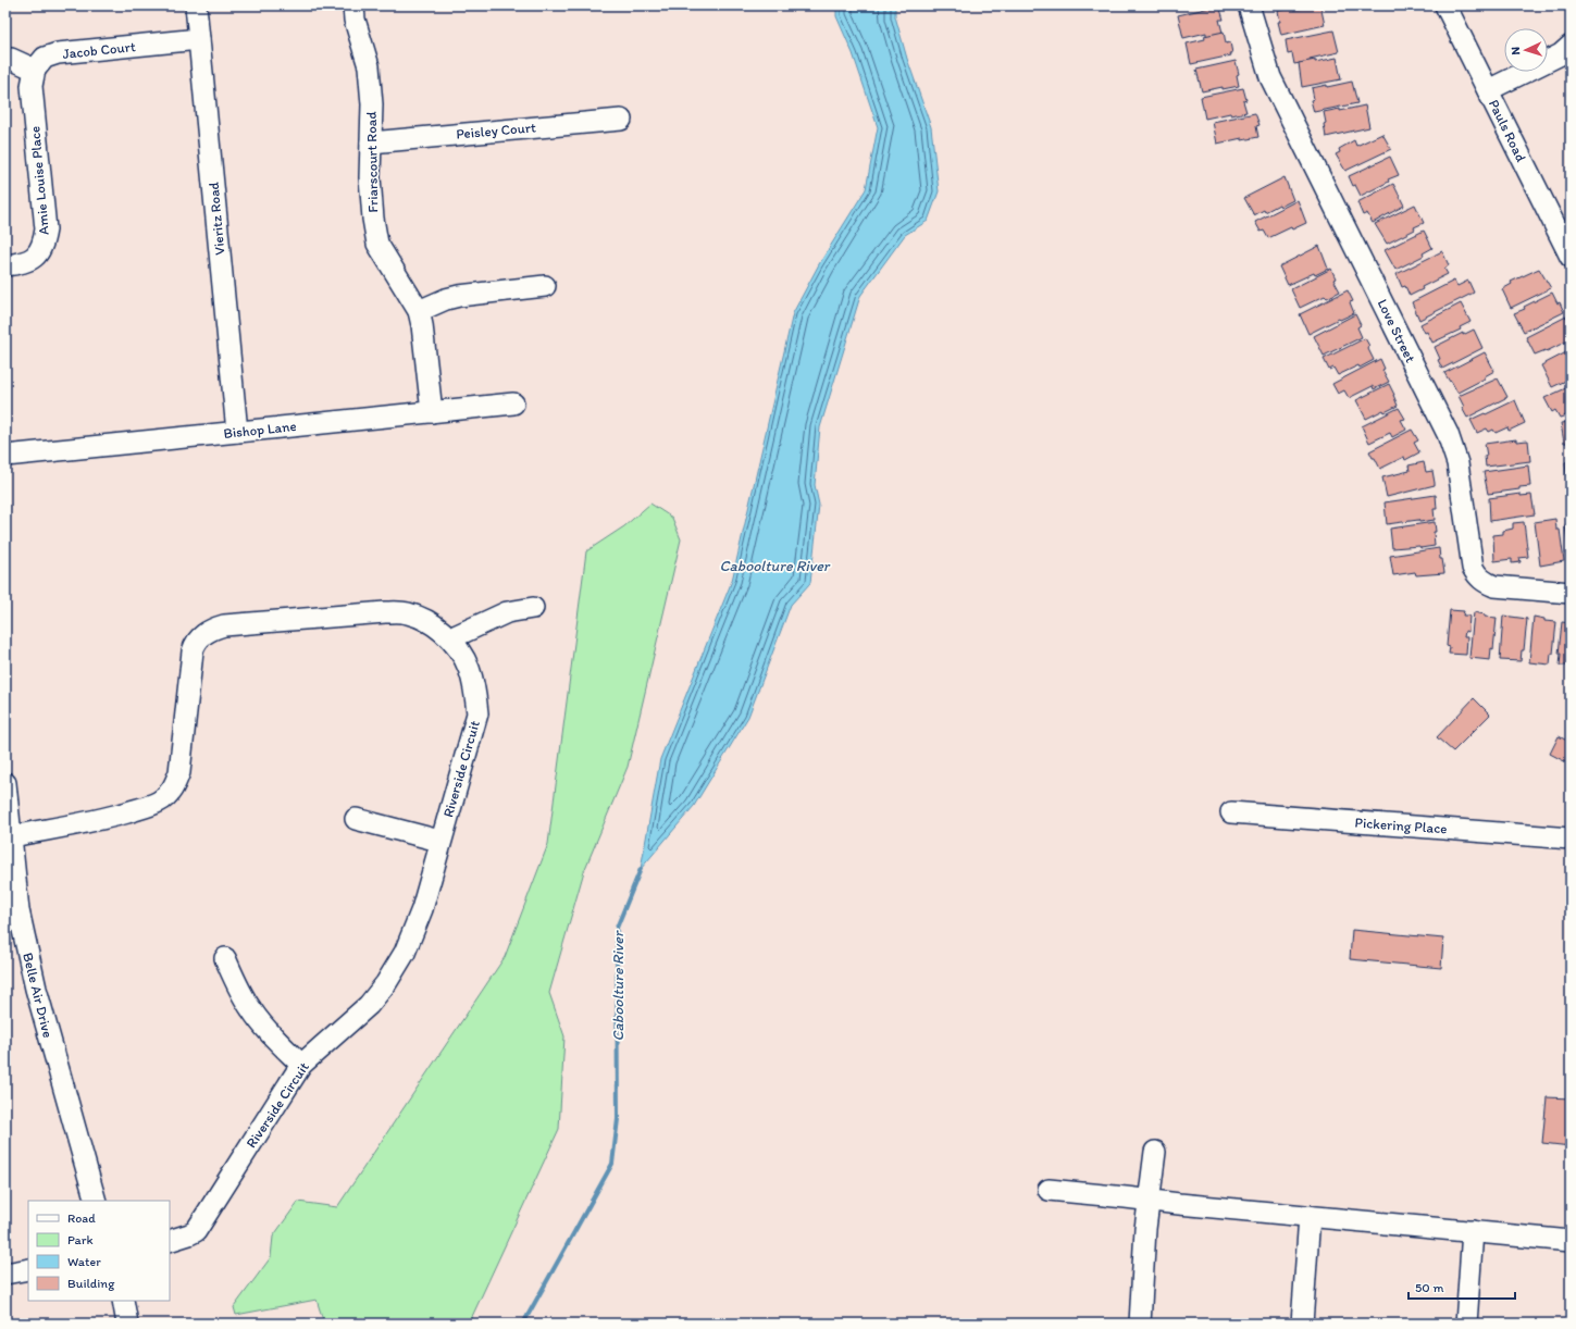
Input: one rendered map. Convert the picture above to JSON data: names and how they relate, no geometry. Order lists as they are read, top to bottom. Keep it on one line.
{"streets":{"street":["Jacob Court","Peisley Court","Pauls Road","Friarscourt Road","Amie Louise Place","Vieritz Road","Love Street","Bishop Lane","Riverside Circuit","Pickering Place","Belle Air Drive"]},"crossings":[["Jacob Court","Amie Louise Place"],["Jacob Court","Vieritz Road"],["Peisley Court","Friarscourt Road"],["Friarscourt Road","Bishop Lane"],["Vieritz Road","Bishop Lane"],["Riverside Circuit","Belle Air Drive"]],"water":["Caboolture River"],"legend":["Road","Park","Water","Building"],"scale_bar":"50 m","north":"left"}
